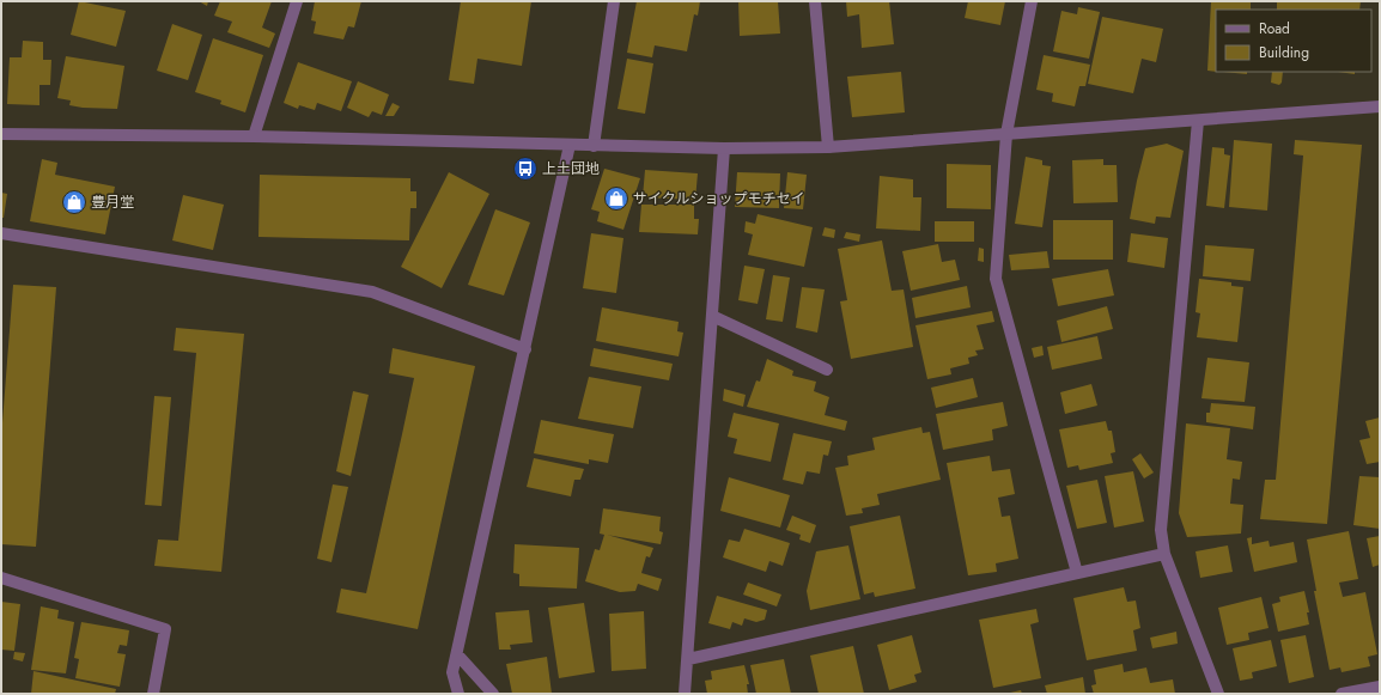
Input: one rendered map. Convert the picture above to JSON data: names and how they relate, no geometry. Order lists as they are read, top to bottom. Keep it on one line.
{"places":{"bus stop":["上土団地"],"shop":["サイクルショップモチセイ","豊月堂"]},"legend":["Road","Building"]}
